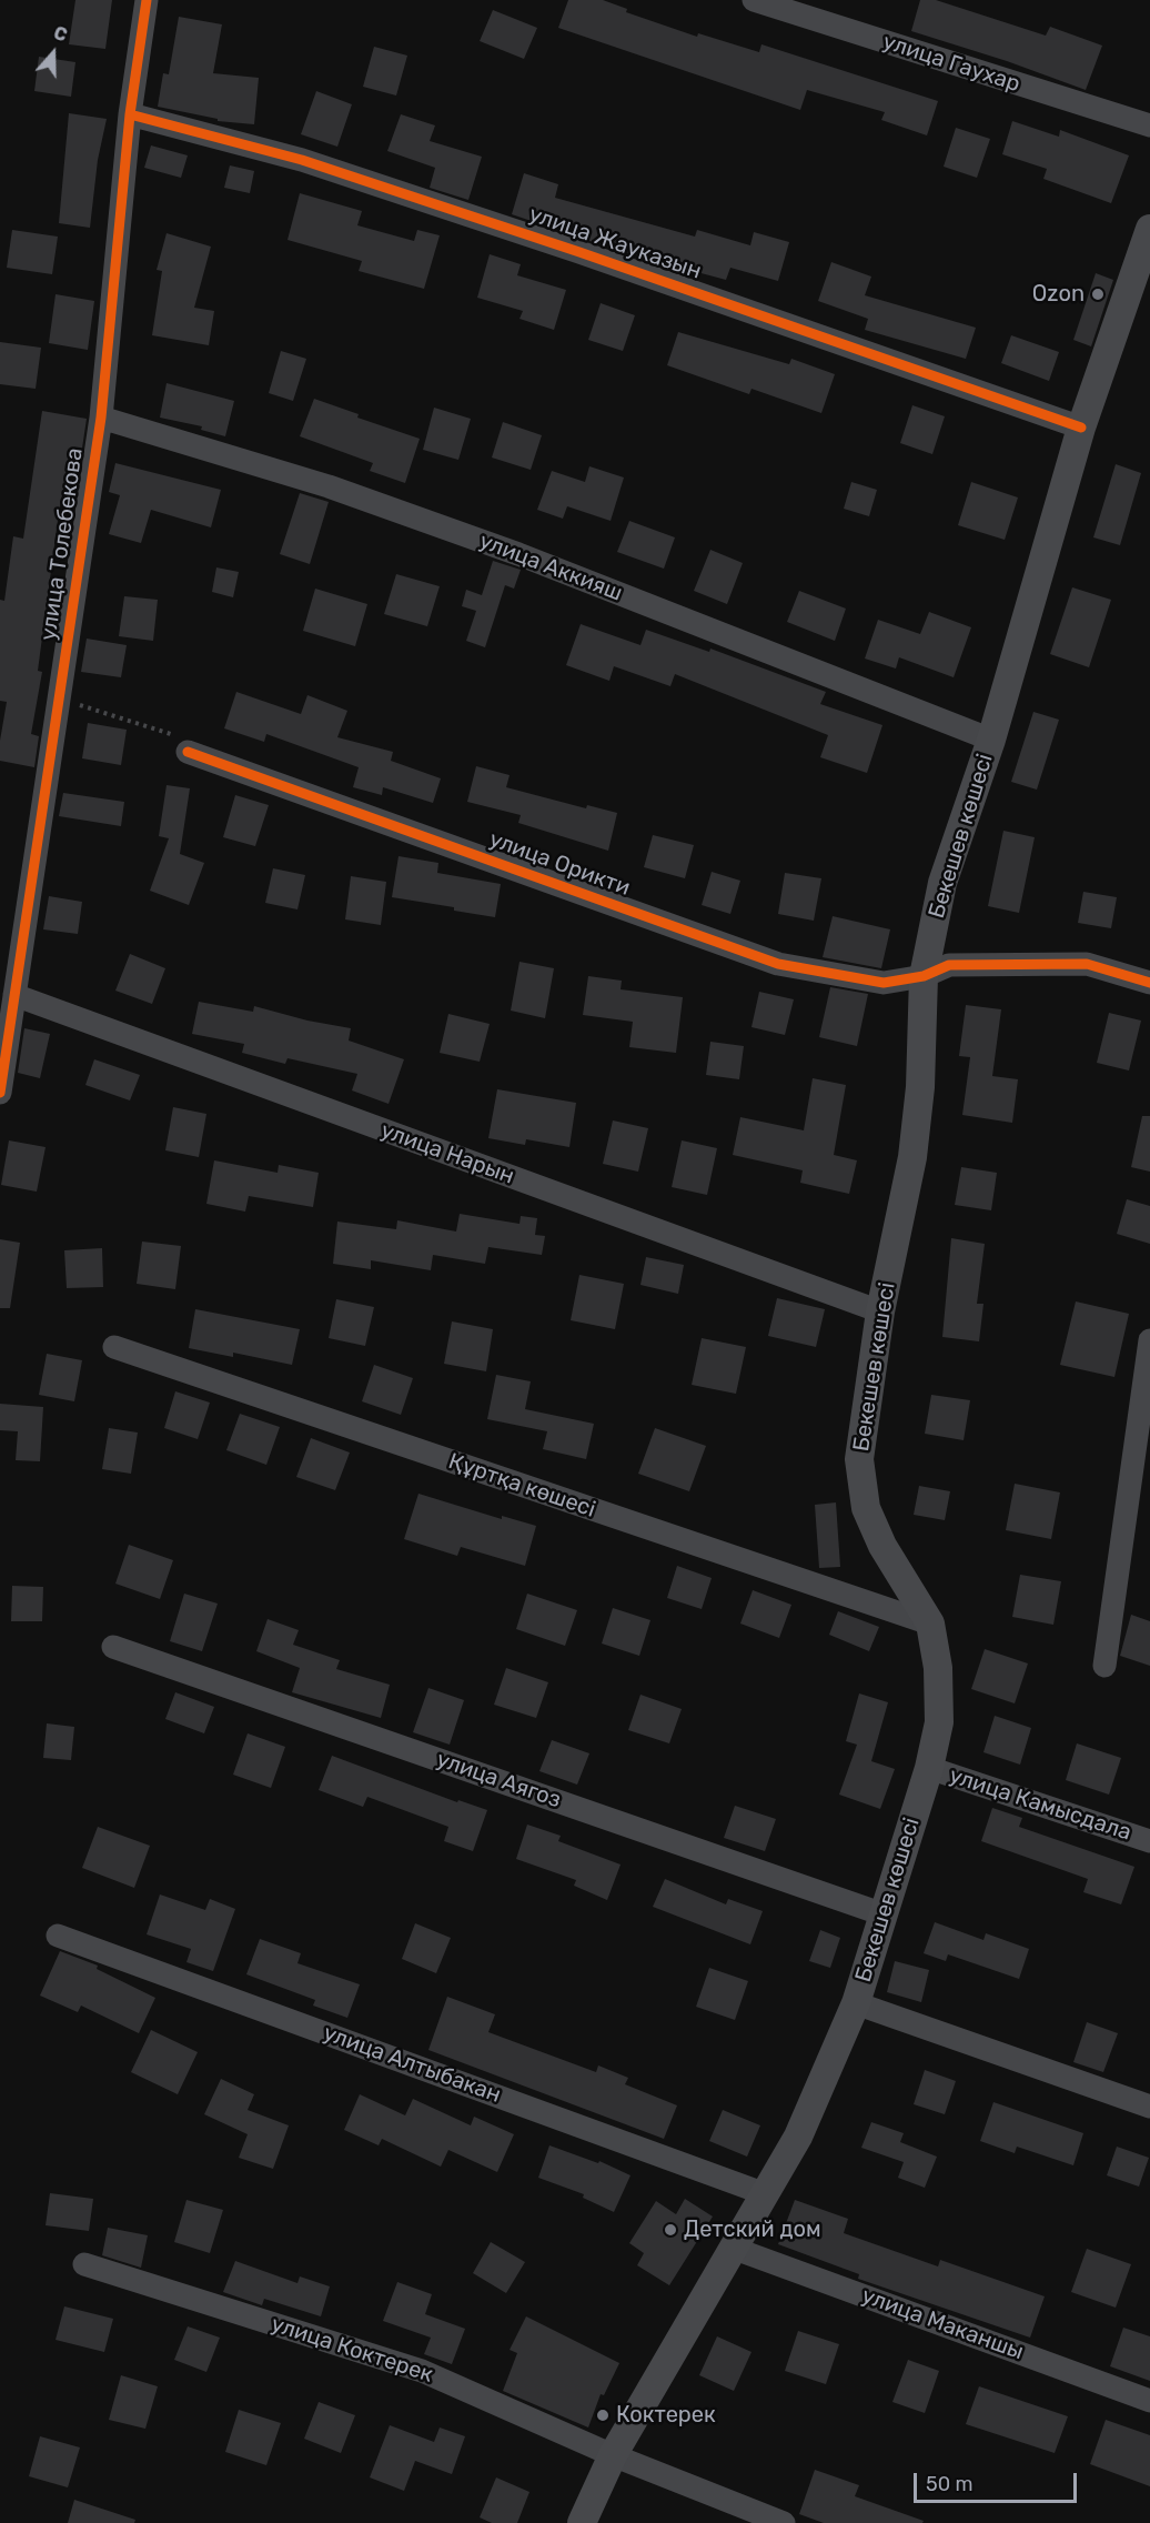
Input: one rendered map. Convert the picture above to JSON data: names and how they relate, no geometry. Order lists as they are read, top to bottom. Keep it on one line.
{"streets":{"main road":["Бекешев көшесі"],"street":["улица Гаухар","улица Жауказын","улица Толебекова","улица Аккияш","улица Орикти","улица Нарын","Құртқа көшесі","улица Аягоз","улица Камысдала","улица Алтыбакан","улица Маканшы","улица Коктерек"]},"crossings":[["улица Жауказын","улица Толебекова"],["улица Жауказын","Бекешев көшесі"],["улица Толебекова","улица Аккияш"],["улица Толебекова","улица Нарын"],["улица Аккияш","Бекешев көшесі"],["Бекешев көшесі","улица Орикти"],["Бекешев көшесі","улица Нарын"],["Бекешев көшесі","Құртқа көшесі"],["Бекешев көшесі","улица Аягоз"],["Бекешев көшесі","улица Камысдала"],["Бекешев көшесі","улица Алтыбакан"],["Бекешев көшесі","улица Маканшы"],["Бекешев көшесі","улица Коктерек"]],"places":["Ozon","Детский дом","Коктерек"],"scale_bar":"50 m","north":"top"}
